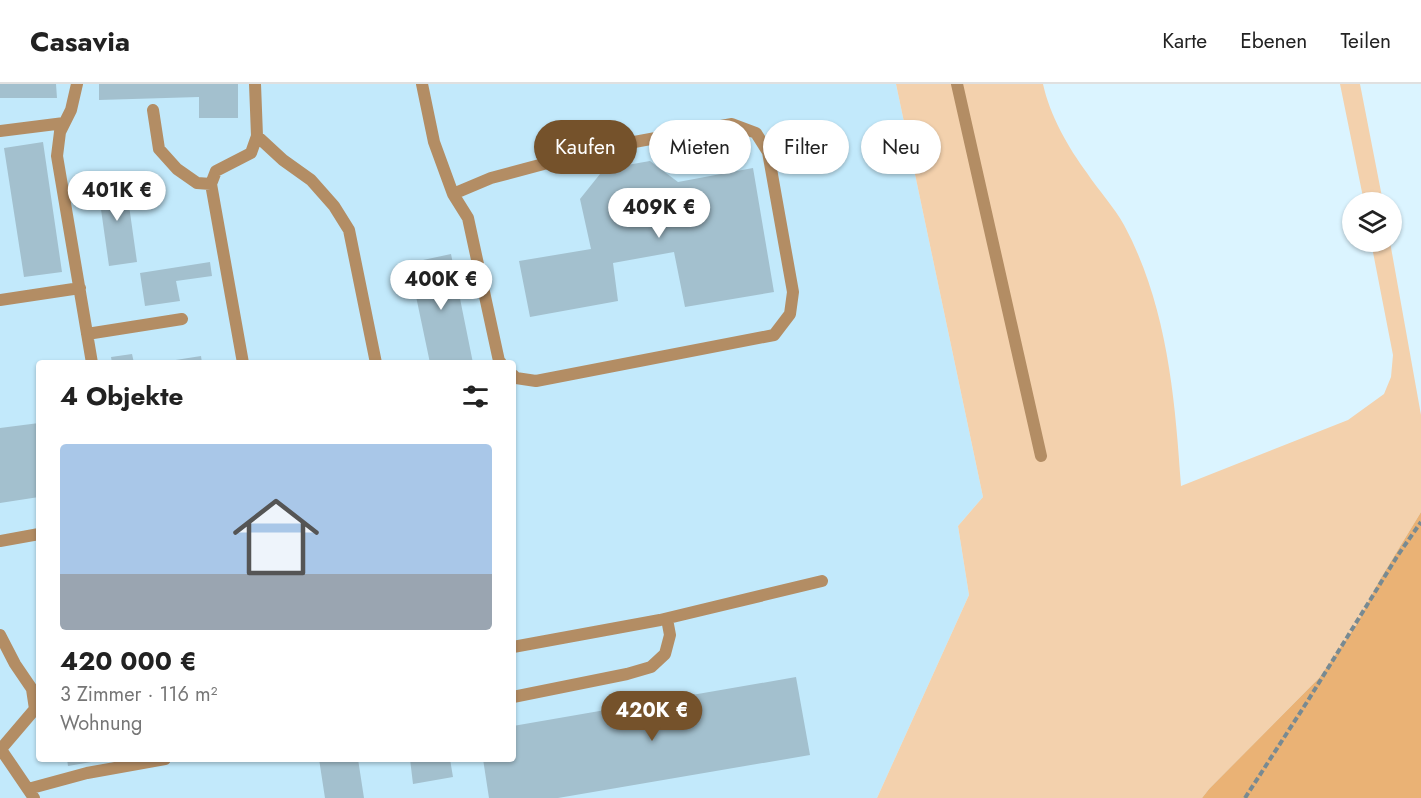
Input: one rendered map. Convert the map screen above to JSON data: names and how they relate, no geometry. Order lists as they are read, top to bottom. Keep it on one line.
{"page":{"header":"Casavia","nav":["Karte","Ebenen","Teilen"],"chip":["Kaufen","Mieten","Filter","Neu"],"price":["401K €","409K €","400K €","420K €"],"heading":"4 Objekte","list":[{"name":"420 000 €","note":"3 Zimmer · 116 m² · Wohnung"}]}}
